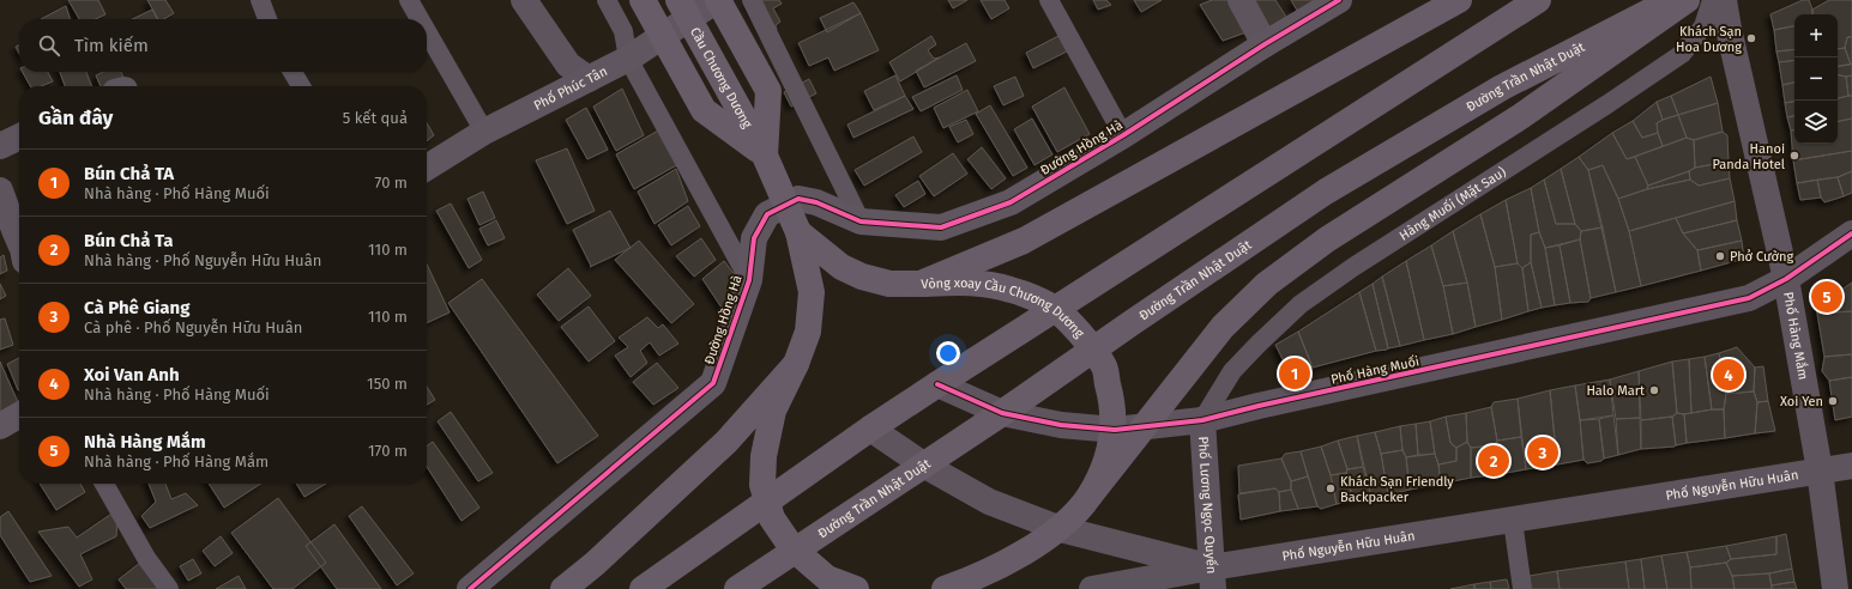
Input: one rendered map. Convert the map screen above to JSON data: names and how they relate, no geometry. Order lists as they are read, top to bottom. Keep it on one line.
{"streets":{"main road":["Đường Trần Nhật Duật","Cầu Chương Dương","Vòng xoay Cầu Chương Dương"],"street":["Phố Phúc Tân","Đường Hồng Hà","Phố Hàng Mắm","Phố Hàng Muối","Phố Nguyễn Hữu Huân","Phố Lương Ngọc Quyến"],"lane":["Hàng Muối (Mặt Sau)"]},"crossings":[["Đường Trần Nhật Duật","Phố Hàng Muối"],["Đường Trần Nhật Duật","Phố Nguyễn Hữu Huân"],["Cầu Chương Dương","Phố Phúc Tân"],["Cầu Chương Dương","Vòng xoay Cầu Chương Dương"],["Hàng Muối (Mặt Sau)","Phố Hàng Muối"],["Hàng Muối (Mặt Sau)","Phố Lương Ngọc Quyến"],["Phố Hàng Mắm","Phố Hàng Muối"],["Phố Hàng Mắm","Phố Nguyễn Hữu Huân"],["Phố Hàng Muối","Phố Lương Ngọc Quyến"],["Phố Nguyễn Hữu Huân","Phố Lương Ngọc Quyến"]],"places":["Khách Sạn Hoa Dương","Hanoi Panda Hotel","Phở Cường","Halo Mart","Xoi Yen","Khách Sạn Friendly Backpacker"],"page":{"map_buttons":["+","−"],"search":"Tìm kiếm","heading":["Gần đây","5 kết quả"],"list":[{"mark":"1","name":"Bún Chả TA","note":"Nhà hàng · Phố Hàng Muối","value":"70 m"},{"mark":"2","name":"Bún Chả Ta","note":"Nhà hàng · Phố Nguyễn Hữu Huân","value":"110 m"},{"mark":"3","name":"Cà Phê Giang","note":"Cà phê · Phố Nguyễn Hữu Huân","value":"110 m"},{"mark":"4","name":"Xoi Van Anh","note":"Nhà hàng · Phố Hàng Muối","value":"150 m"},{"mark":"5","name":"Nhà Hàng Mắm","note":"Nhà hàng · Phố Hàng Mắm","value":"170 m"}],"pins":["5","1","4","3","2"]}}
